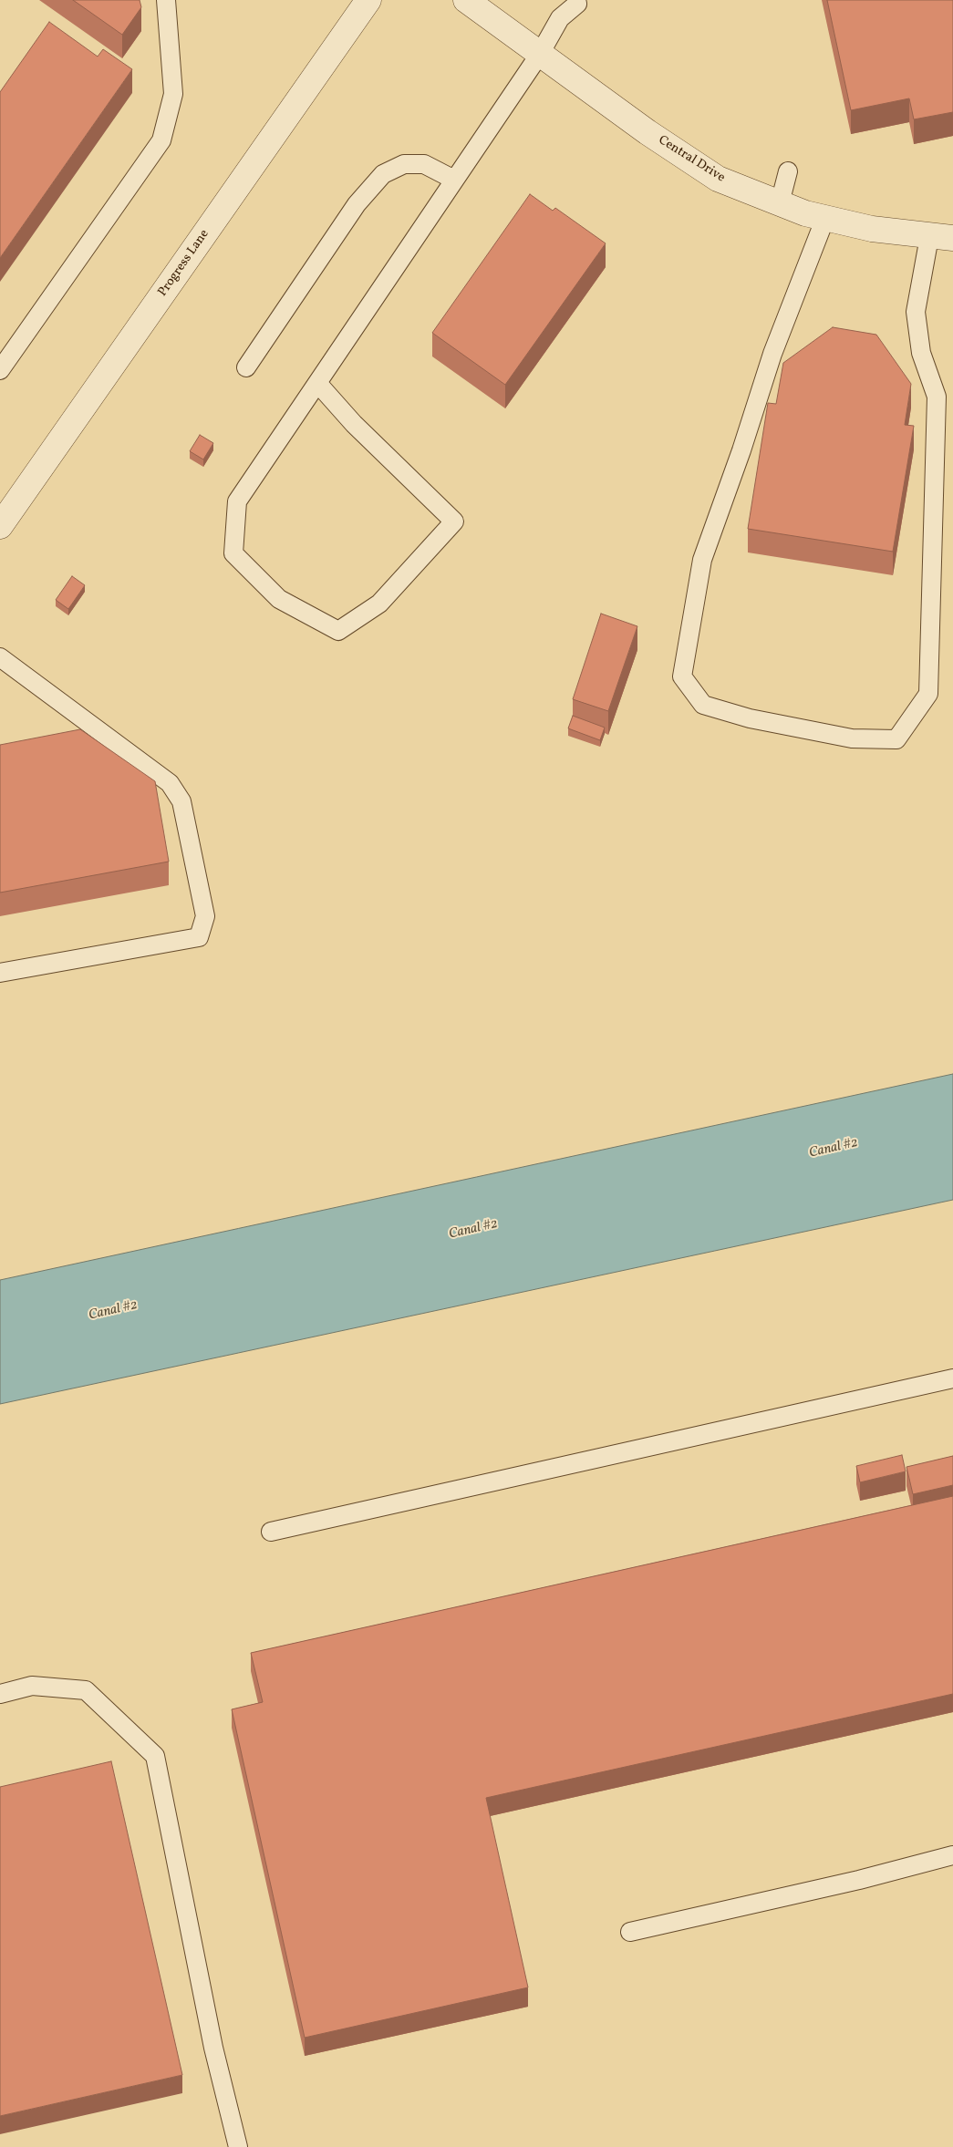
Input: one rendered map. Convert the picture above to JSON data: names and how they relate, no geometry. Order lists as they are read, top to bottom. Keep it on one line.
{"streets":{"street":["Central Drive","Progress Lane"]},"water":["Canal #2"]}
